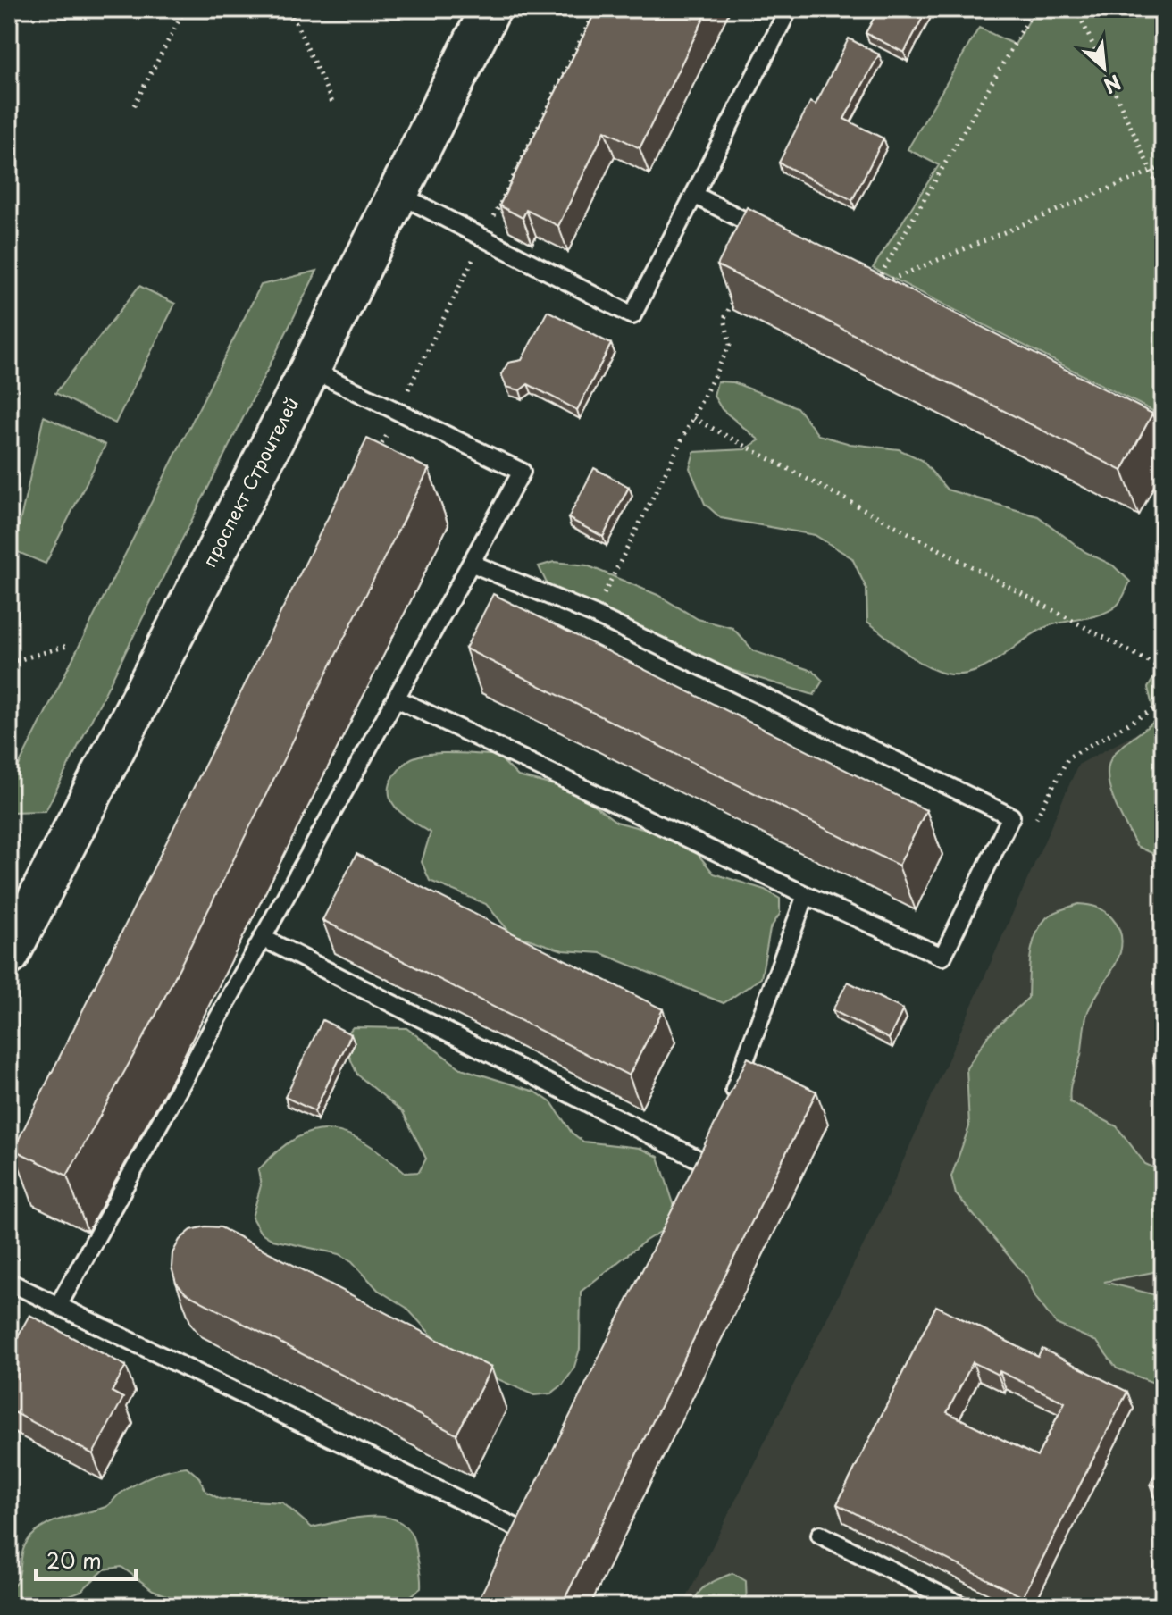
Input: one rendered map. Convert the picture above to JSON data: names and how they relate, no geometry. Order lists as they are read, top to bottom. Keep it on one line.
{"streets":{"street":["проспект Строителей"]},"scale_bar":"20 m","north":"bottom right"}
